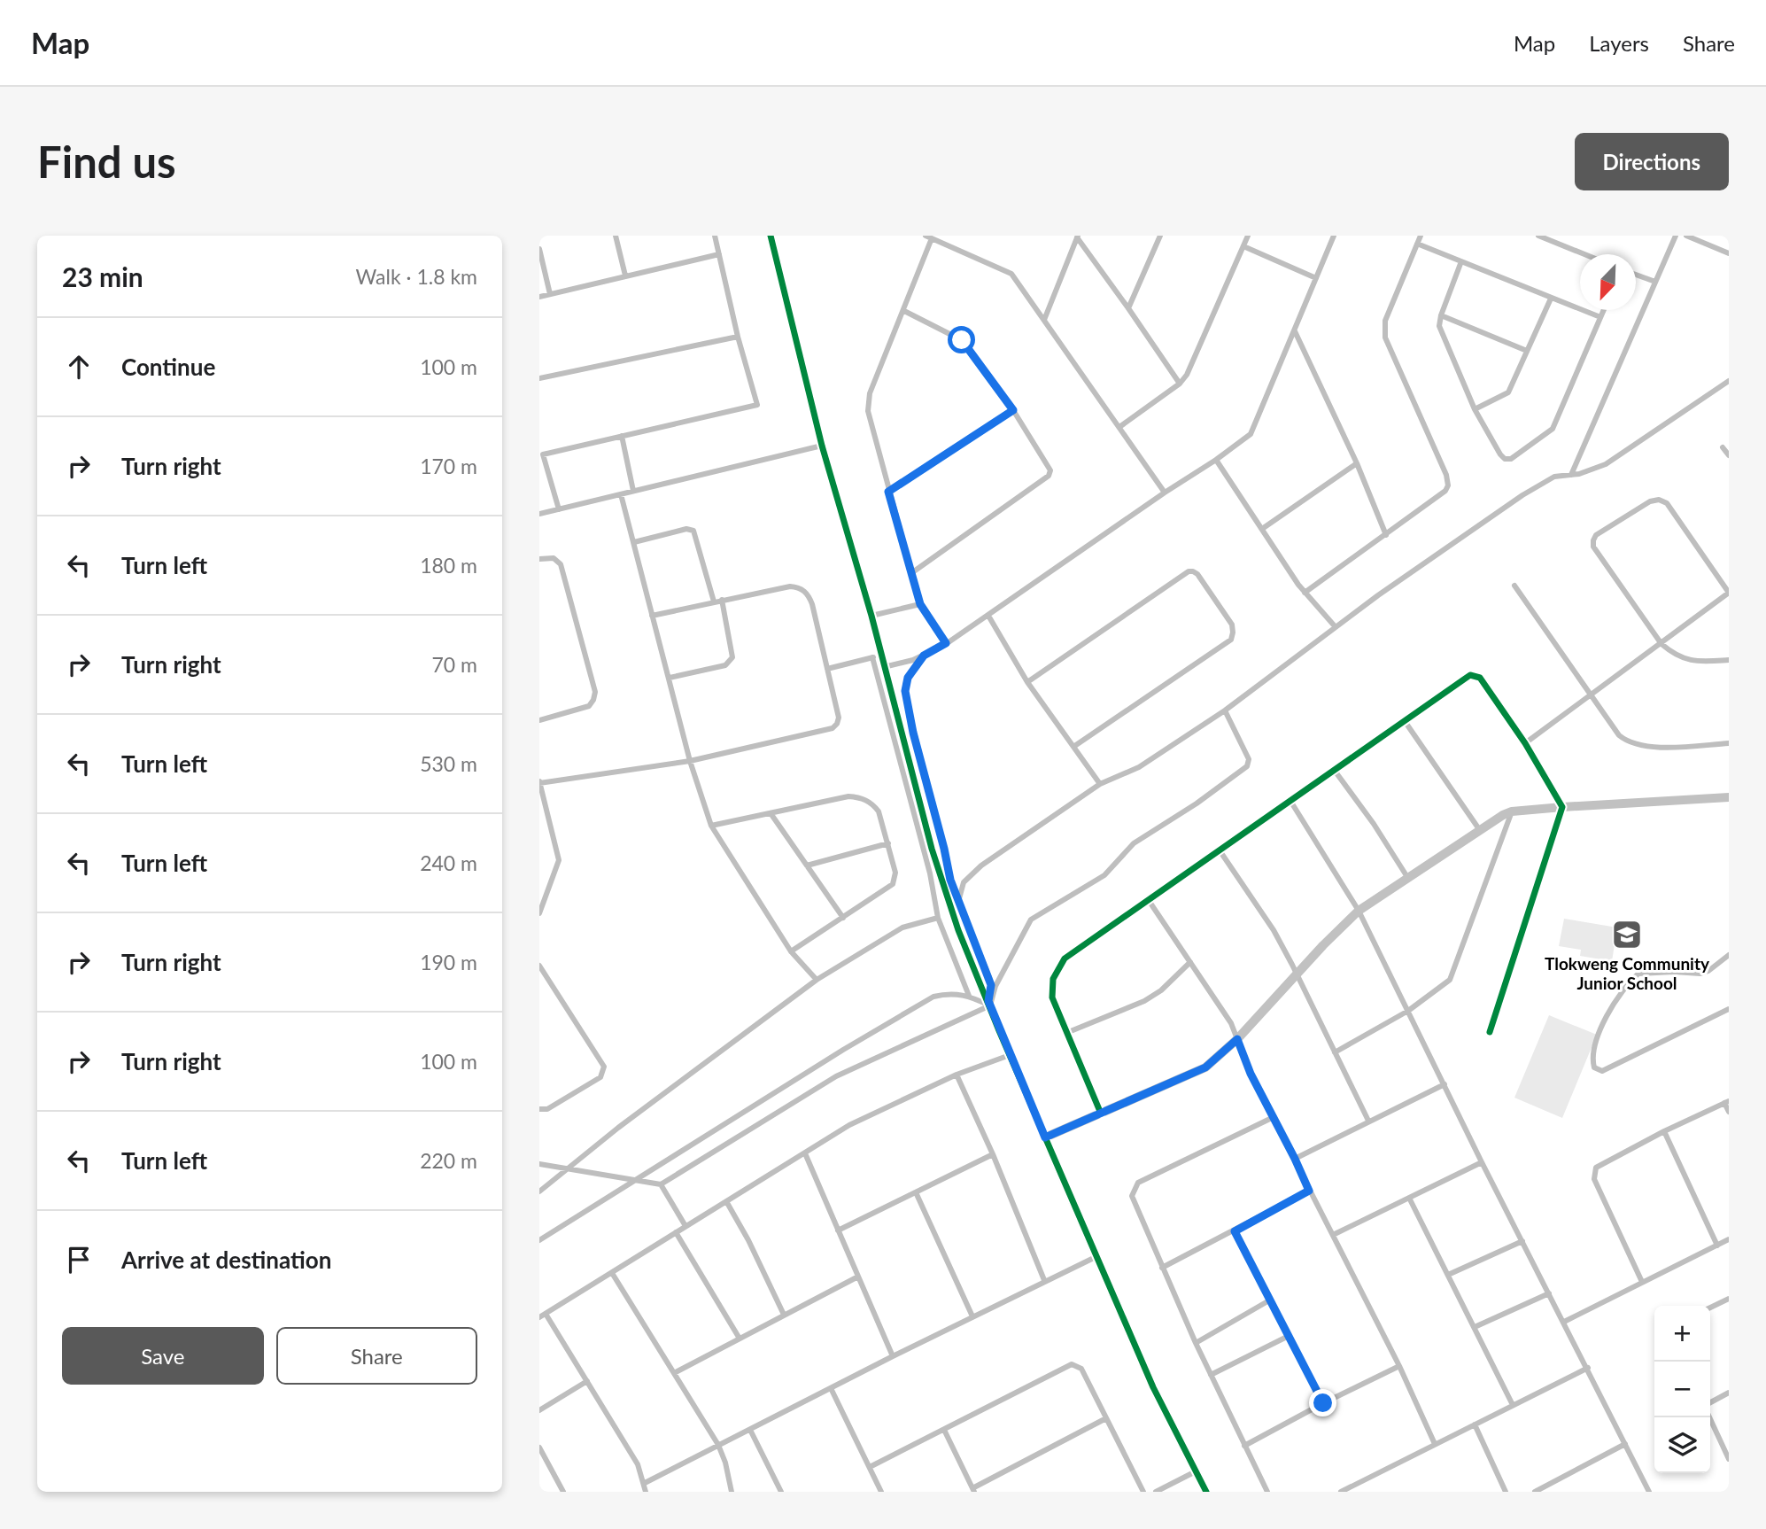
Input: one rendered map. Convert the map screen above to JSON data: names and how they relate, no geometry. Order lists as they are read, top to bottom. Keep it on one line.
{"places":{"school or university":["Tlokweng Community Junior School"]},"north":"bottom left","page":{"header":"Map","nav":["Map","Layers","Share"],"buttons":["Directions",["Save","Share"]],"title":"Find us","heading":["23 min","Walk · 1.8 km"],"list":[["Continue","100 m"],["Turn right","170 m"],["Turn left","180 m"],["Turn right","70 m"],["Turn left","530 m"],["Turn left","240 m"],["Turn right","190 m"],["Turn right","100 m"],["Turn left","220 m"],"Arrive at destination"],"map_buttons":["+","−"]}}
